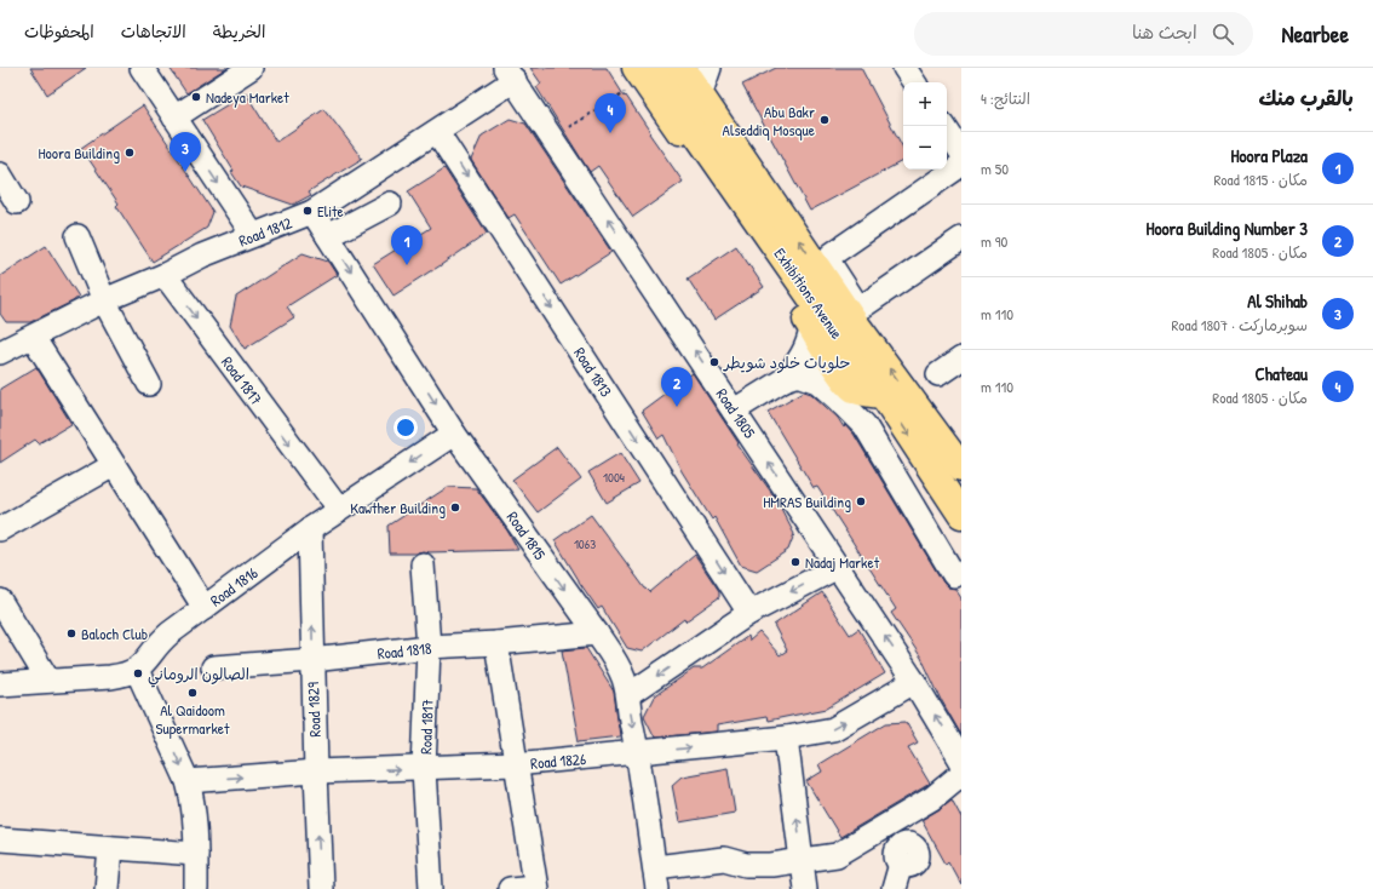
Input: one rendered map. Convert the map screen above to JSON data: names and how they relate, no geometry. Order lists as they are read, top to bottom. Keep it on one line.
{"streets":{"main road":["Exhibitions Avenue"],"street":["Road 1812","Road 1813","Road 1817","Road 1805","Road 1815","Road 1816","Road 1818","Road 1829","Road 1826"]},"crossings":[["Road 1812","Road 1813"],["Road 1812","Road 1817"],["Road 1812","Road 1805"],["Road 1812","Road 1815"],["Road 1817","Road 1816"],["Road 1817","Road 1818"],["Road 1817","Road 1826"],["Road 1805","Road 1826"],["Road 1815","Road 1816"],["Road 1815","Road 1818"],["Road 1815","Road 1826"],["Road 1816","Road 1829"],["Road 1818","Road 1829"],["Road 1829","Road 1826"]],"one_way":["Road 1815"],"places":["Nadeya Market","Abu Bakr Alseddiq Mosque","Hoora Building","Elite","حلويات خلود شويطر","HMRAS Building","Kawther Building","Nadaj Market","Baloch Club","الصالون الروماني","Al Qaidoom Supermarket"],"house_numbers":["1004","1063"],"page":{"header":"Nearbee","search":"ابحث هنا","nav":["الخريطة","الاتجاهات","المحفوظات"],"heading":["بالقرب منك","النتائج: 4"],"map_buttons":["+","−"],"pins":["4","3","1","2"],"list":[{"mark":"1","name":"Hoora Plaza","note":"مكان · Road 1815","value":"50 m"},{"mark":"2","name":"Hoora Building Number 3","note":"مكان · Road 1805","value":"90 m"},{"mark":"3","name":"Al Shihab","note":"سوبرماركت · Road 1807","value":"110 m"},{"mark":"4","name":"Chateau","note":"مكان · Road 1805","value":"110 m"}]}}
